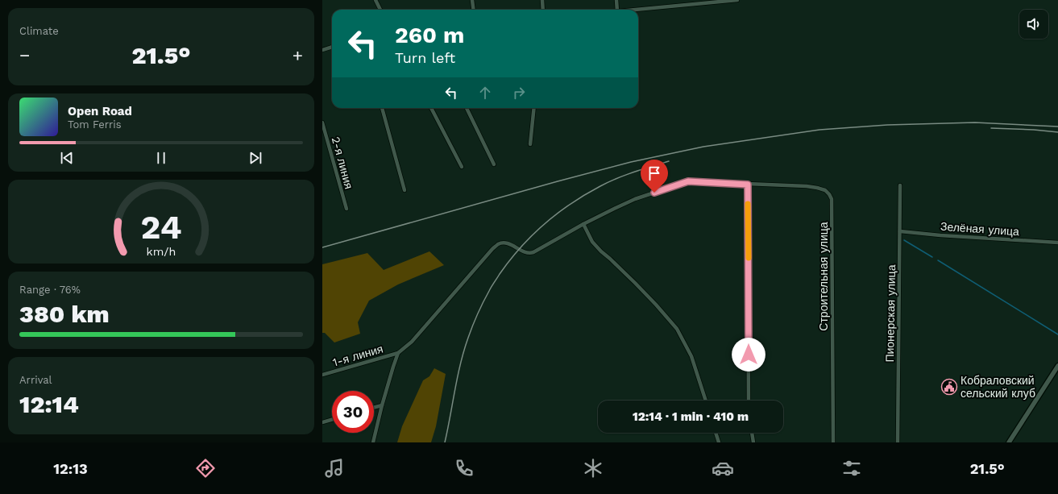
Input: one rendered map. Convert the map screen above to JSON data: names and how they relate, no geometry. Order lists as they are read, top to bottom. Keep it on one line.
{"streets":{"street":["2-я линия","Зелёная улица","Строительная улица","Пионерская улица","1-я линия"]},"crossings":[["Зелёная улица","Пионерская улица"],["Строительная улица","1-я линия"]],"places":{"public building":["Кобраловский сельский клуб"]},"page":{"tile":["Climate",["Range · 76%","380 km"],["Arrival","12:14"]],"turn":["260 m","Turn left"],"heat":["−","21.5°","+"],"song":["Open Road","Tom Ferris"],"limit":"30","trip":"12:14 · 1 min · 410 m","tabs":["12:13","21.5°"],"gauge":["24","km/h"]}}
